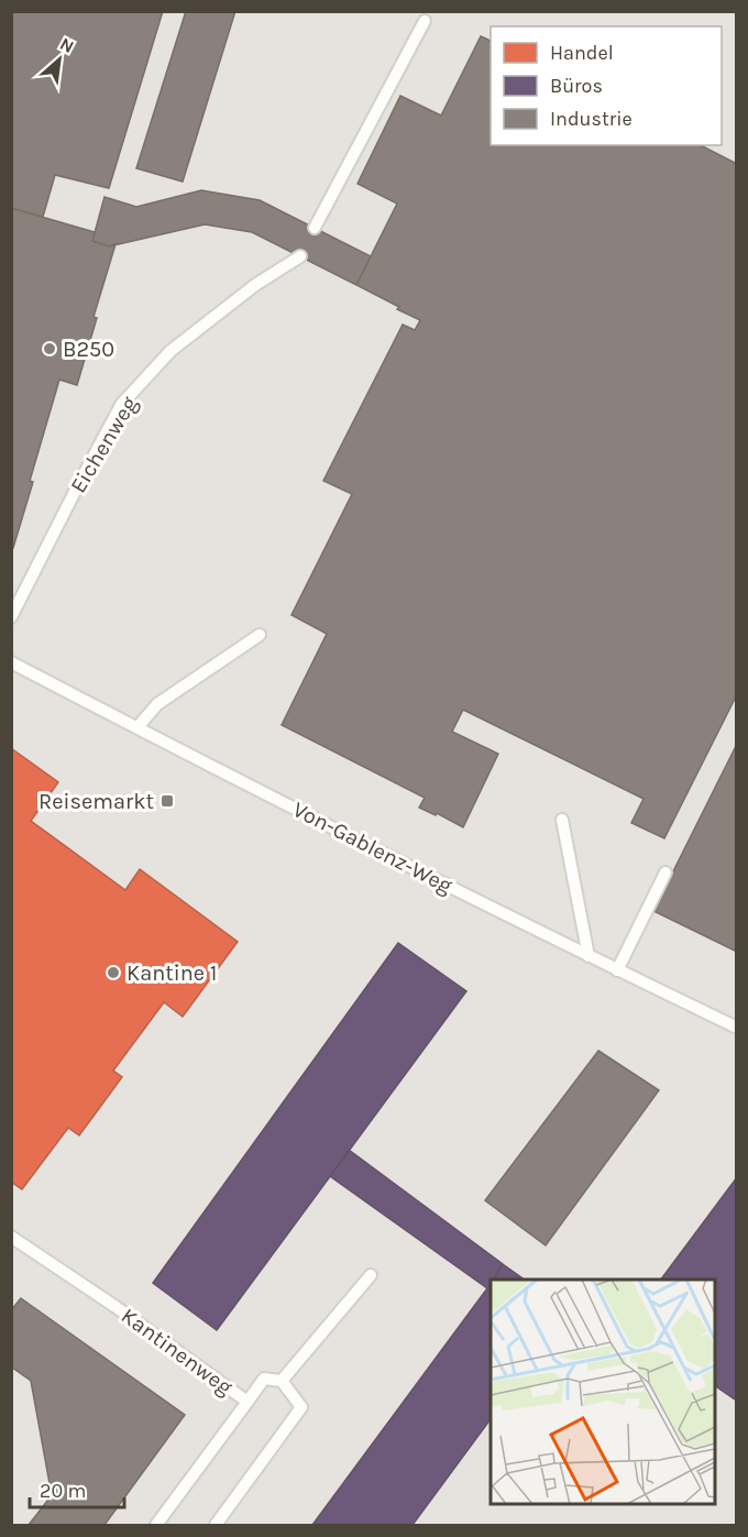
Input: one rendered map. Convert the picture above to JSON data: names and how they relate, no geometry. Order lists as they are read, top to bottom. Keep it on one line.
{"streets":{"lane":["Eichenweg","Von-Gablenz-Weg","Kantinenweg"]},"places":{"other":["B250","Kantine 1"],"transit":["Reisemarkt"]},"legend":["Handel","Büros","Industrie"],"scale_bar":"20 m","north":"top right"}
